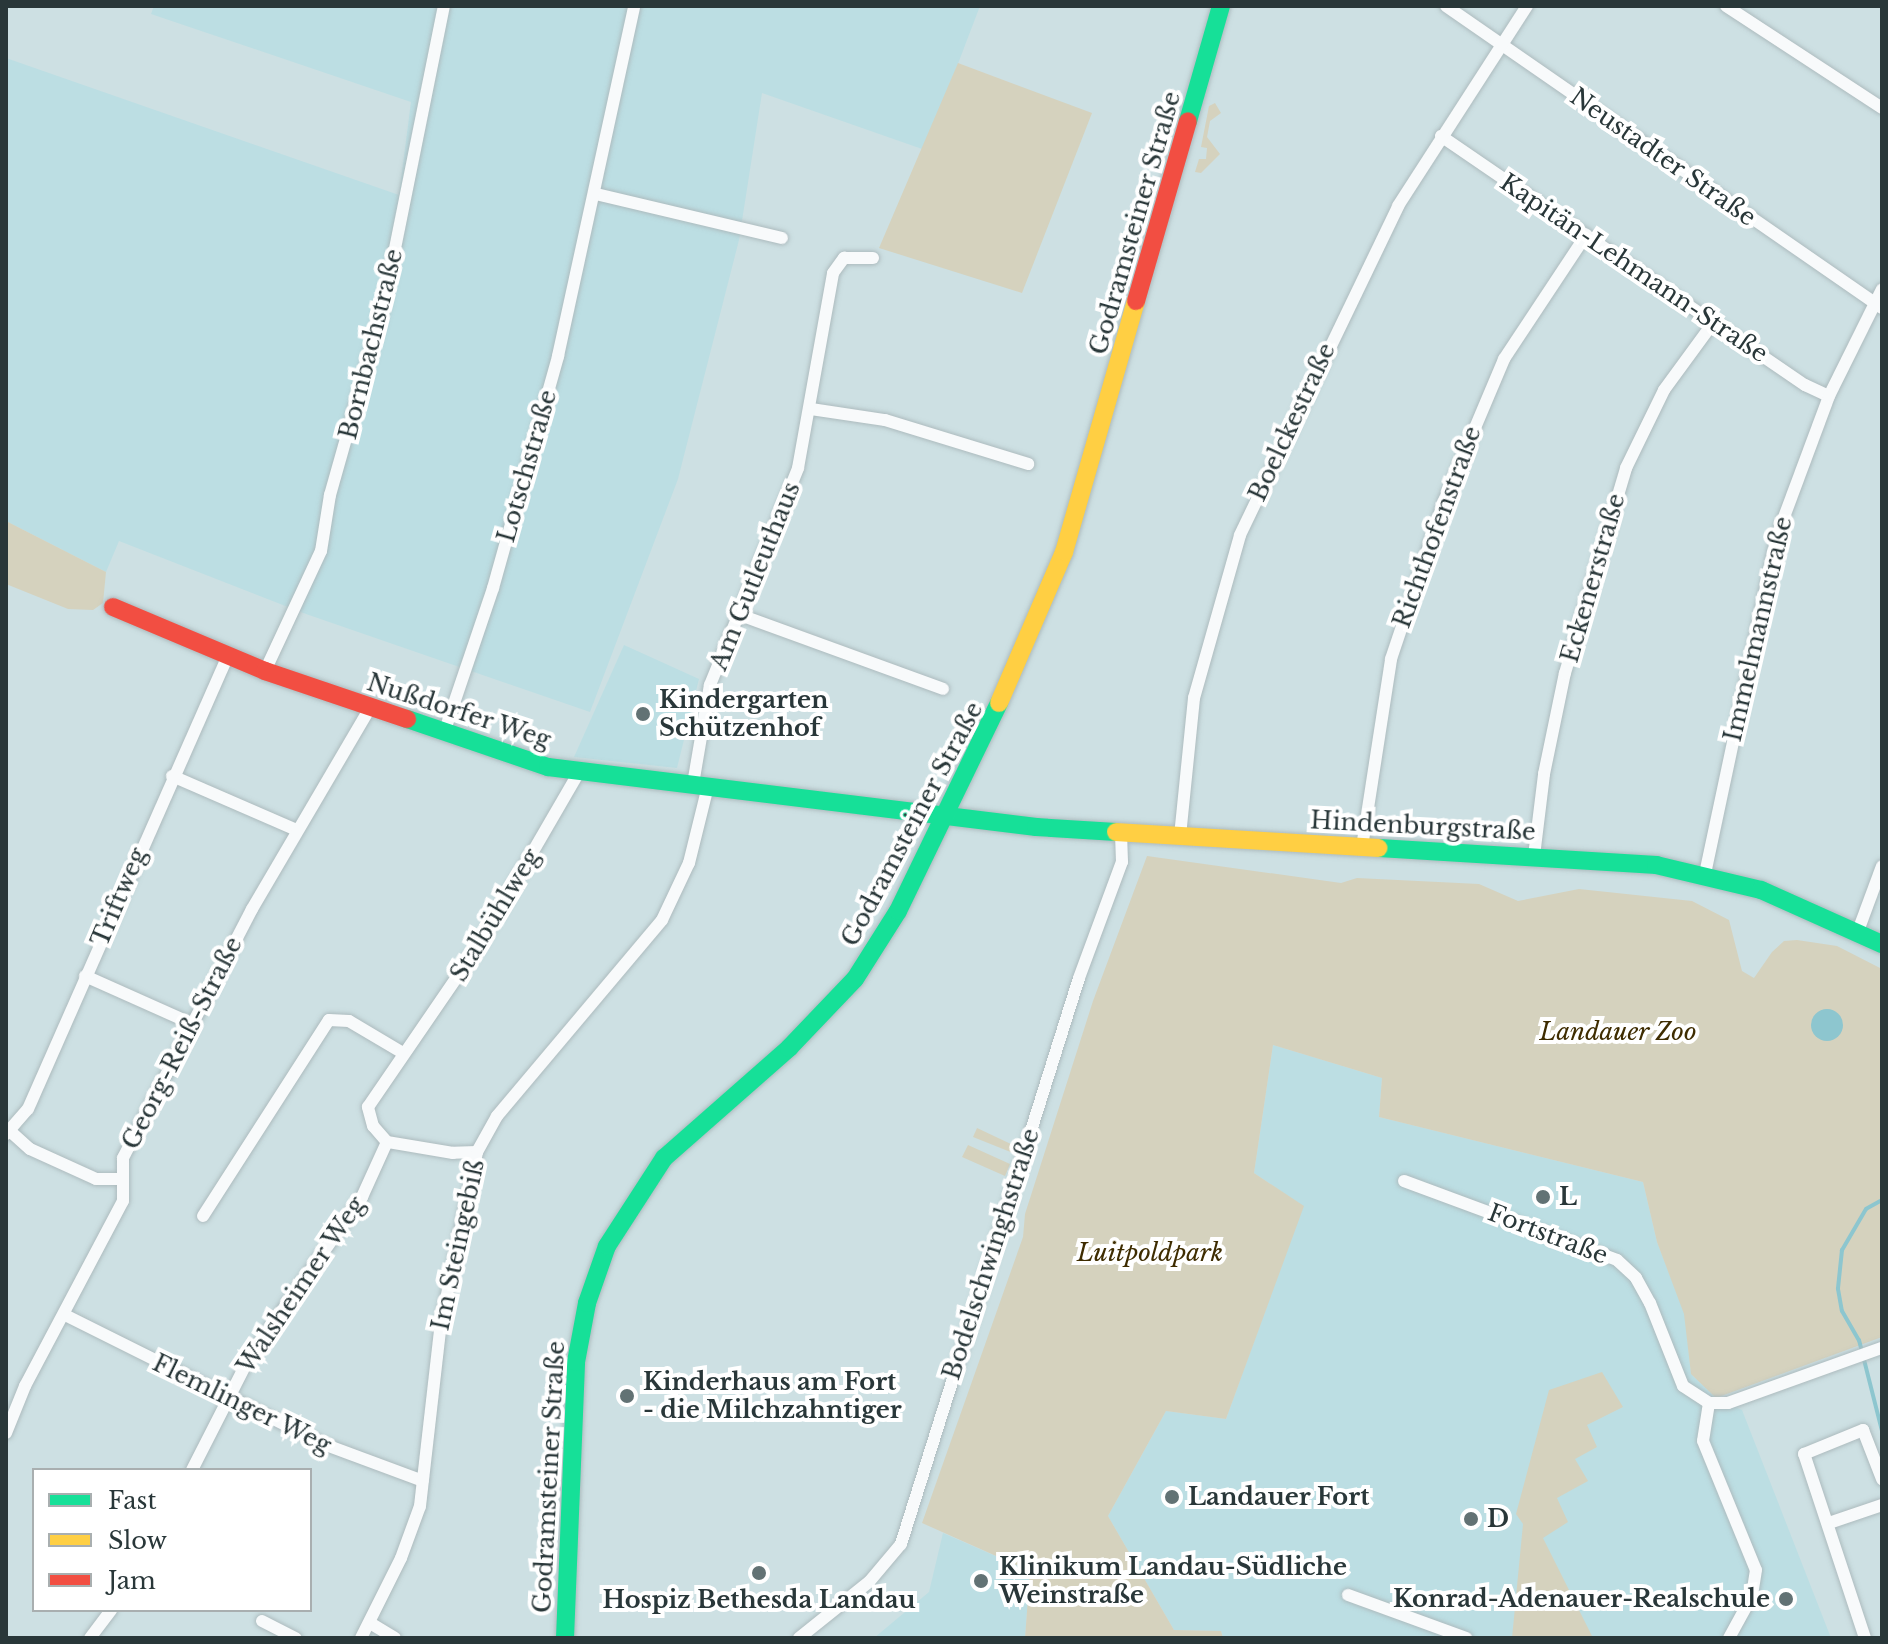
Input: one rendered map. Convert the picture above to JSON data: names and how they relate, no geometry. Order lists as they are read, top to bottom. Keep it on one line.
{"streets":{"street":["Neustadter Straße","Godramsteiner Straße","Kapitän-Lehmann-Straße","Bornbachstraße","Boelckestraße","Lotschstraße","Richthofenstraße","Am Gutleuthaus","Eckenerstraße","Immelmannstraße","Nußdorfer Weg","Hindenburgstraße","Triftweg","Stalbühlweg","Georg-Reiß-Straße","Fortstraße","Im Steingebiß","Bodelschwinghstraße","Walsheimer Weg","Flemlinger Weg"]},"crossings":[["Neustadter Straße","Boelckestraße"],["Neustadter Straße","Immelmannstraße"],["Godramsteiner Straße","Nußdorfer Weg"],["Godramsteiner Straße","Hindenburgstraße"],["Kapitän-Lehmann-Straße","Boelckestraße"],["Kapitän-Lehmann-Straße","Richthofenstraße"],["Kapitän-Lehmann-Straße","Eckenerstraße"],["Kapitän-Lehmann-Straße","Immelmannstraße"],["Bornbachstraße","Nußdorfer Weg"],["Boelckestraße","Hindenburgstraße"],["Lotschstraße","Nußdorfer Weg"],["Richthofenstraße","Hindenburgstraße"],["Am Gutleuthaus","Nußdorfer Weg"],["Am Gutleuthaus","Im Steingebiß"],["Eckenerstraße","Hindenburgstraße"],["Immelmannstraße","Hindenburgstraße"],["Nußdorfer Weg","Hindenburgstraße"],["Nußdorfer Weg","Triftweg"],["Nußdorfer Weg","Stalbühlweg"],["Nußdorfer Weg","Georg-Reiß-Straße"],["Nußdorfer Weg","Im Steingebiß"],["Hindenburgstraße","Bodelschwinghstraße"],["Stalbühlweg","Walsheimer Weg"],["Georg-Reiß-Straße","Flemlinger Weg"],["Im Steingebiß","Flemlinger Weg"],["Walsheimer Weg","Flemlinger Weg"]],"parks":["Landauer Zoo","Luitpoldpark"],"places":["Kindergarten Schützenhof","L","Kinderhaus am Fort - die Milchzahntiger","Landauer Fort","D","Hospiz Bethesda Landau","Klinikum Landau-Südliche Weinstraße","Konrad-Adenauer-Realschule"],"legend":["Fast","Slow","Jam"]}
